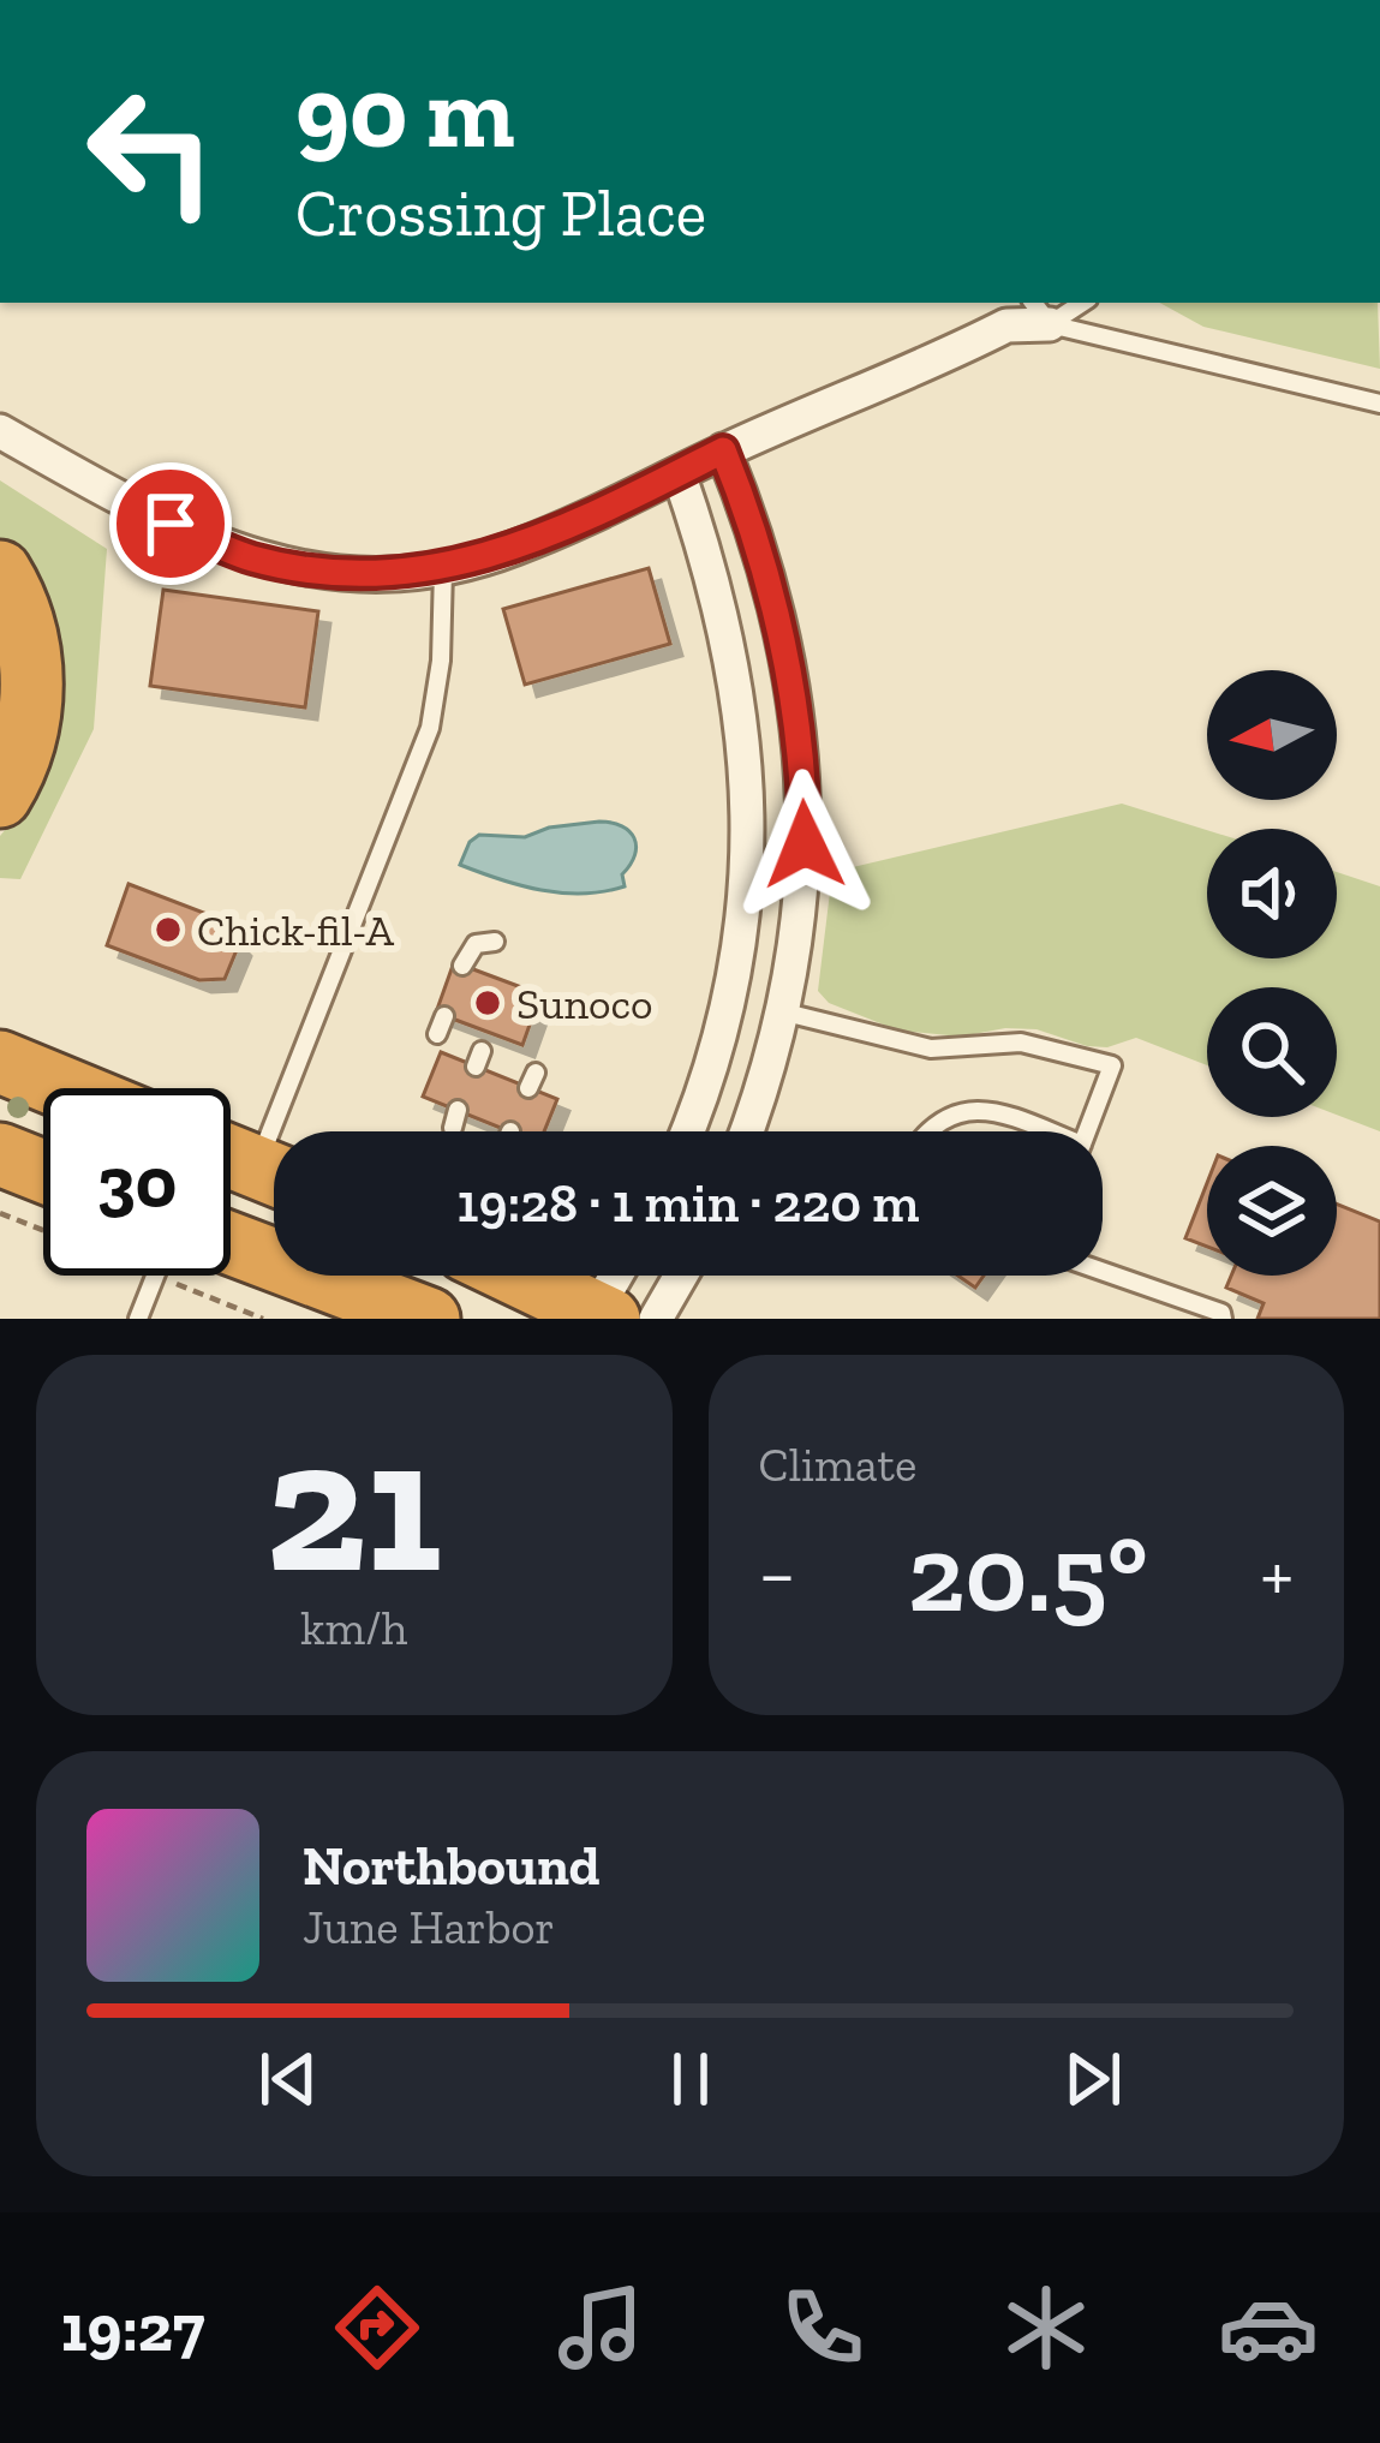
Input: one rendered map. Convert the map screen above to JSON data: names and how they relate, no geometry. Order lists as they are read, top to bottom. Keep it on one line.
{"places":["Chick-fil-A","Sunoco"],"north":"left","page":{"turn":["90 m","Crossing Place"],"limit":"30","trip":"19:28 · 1 min · 220 m","tile":[["21","km/h"],"Climate"],"heat":["−","20.5°","+"],"song":["Northbound","June Harbor"],"tabs":"19:27"}}
